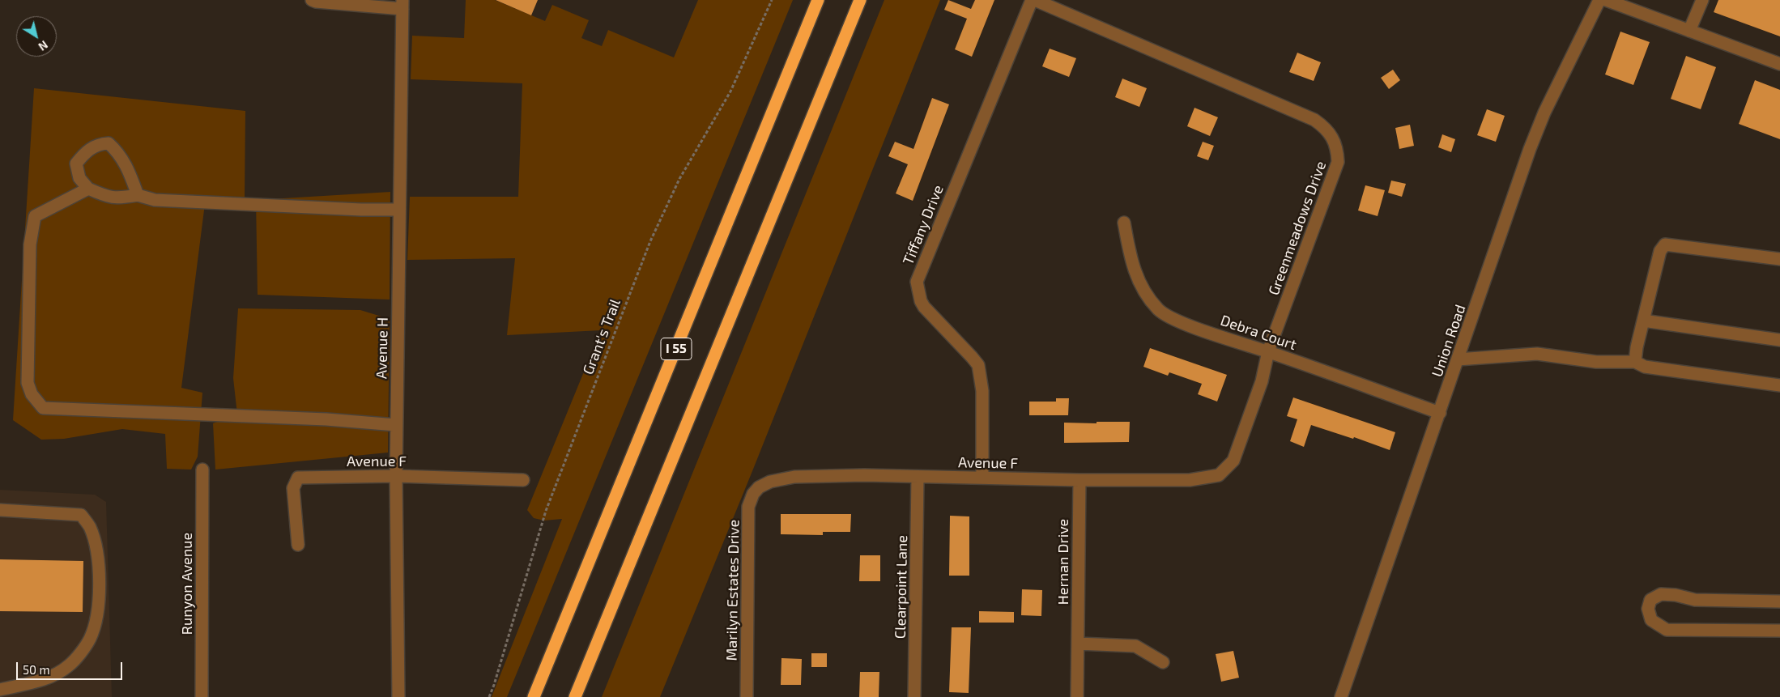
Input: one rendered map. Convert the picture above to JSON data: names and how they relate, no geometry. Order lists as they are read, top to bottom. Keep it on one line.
{"streets":{"highway":["I 55"],"street":["Tiffany Drive","Greenmeadows Drive","Debra Court","Union Road","Avenue H","Avenue F","Hernan Drive","Runyon Avenue","Clearpoint Lane","Marilyn Estates Drive"],"path":["Grant's Trail"]},"crossings":[["Tiffany Drive","Avenue F"],["Greenmeadows Drive","Debra Court"],["Greenmeadows Drive","Avenue F"],["Debra Court","Union Road"],["Avenue H","Avenue F"],["Avenue F","Hernan Drive"],["Avenue F","Clearpoint Lane"],["Avenue F","Marilyn Estates Drive"]],"scale_bar":"50 m","north":"bottom right"}
